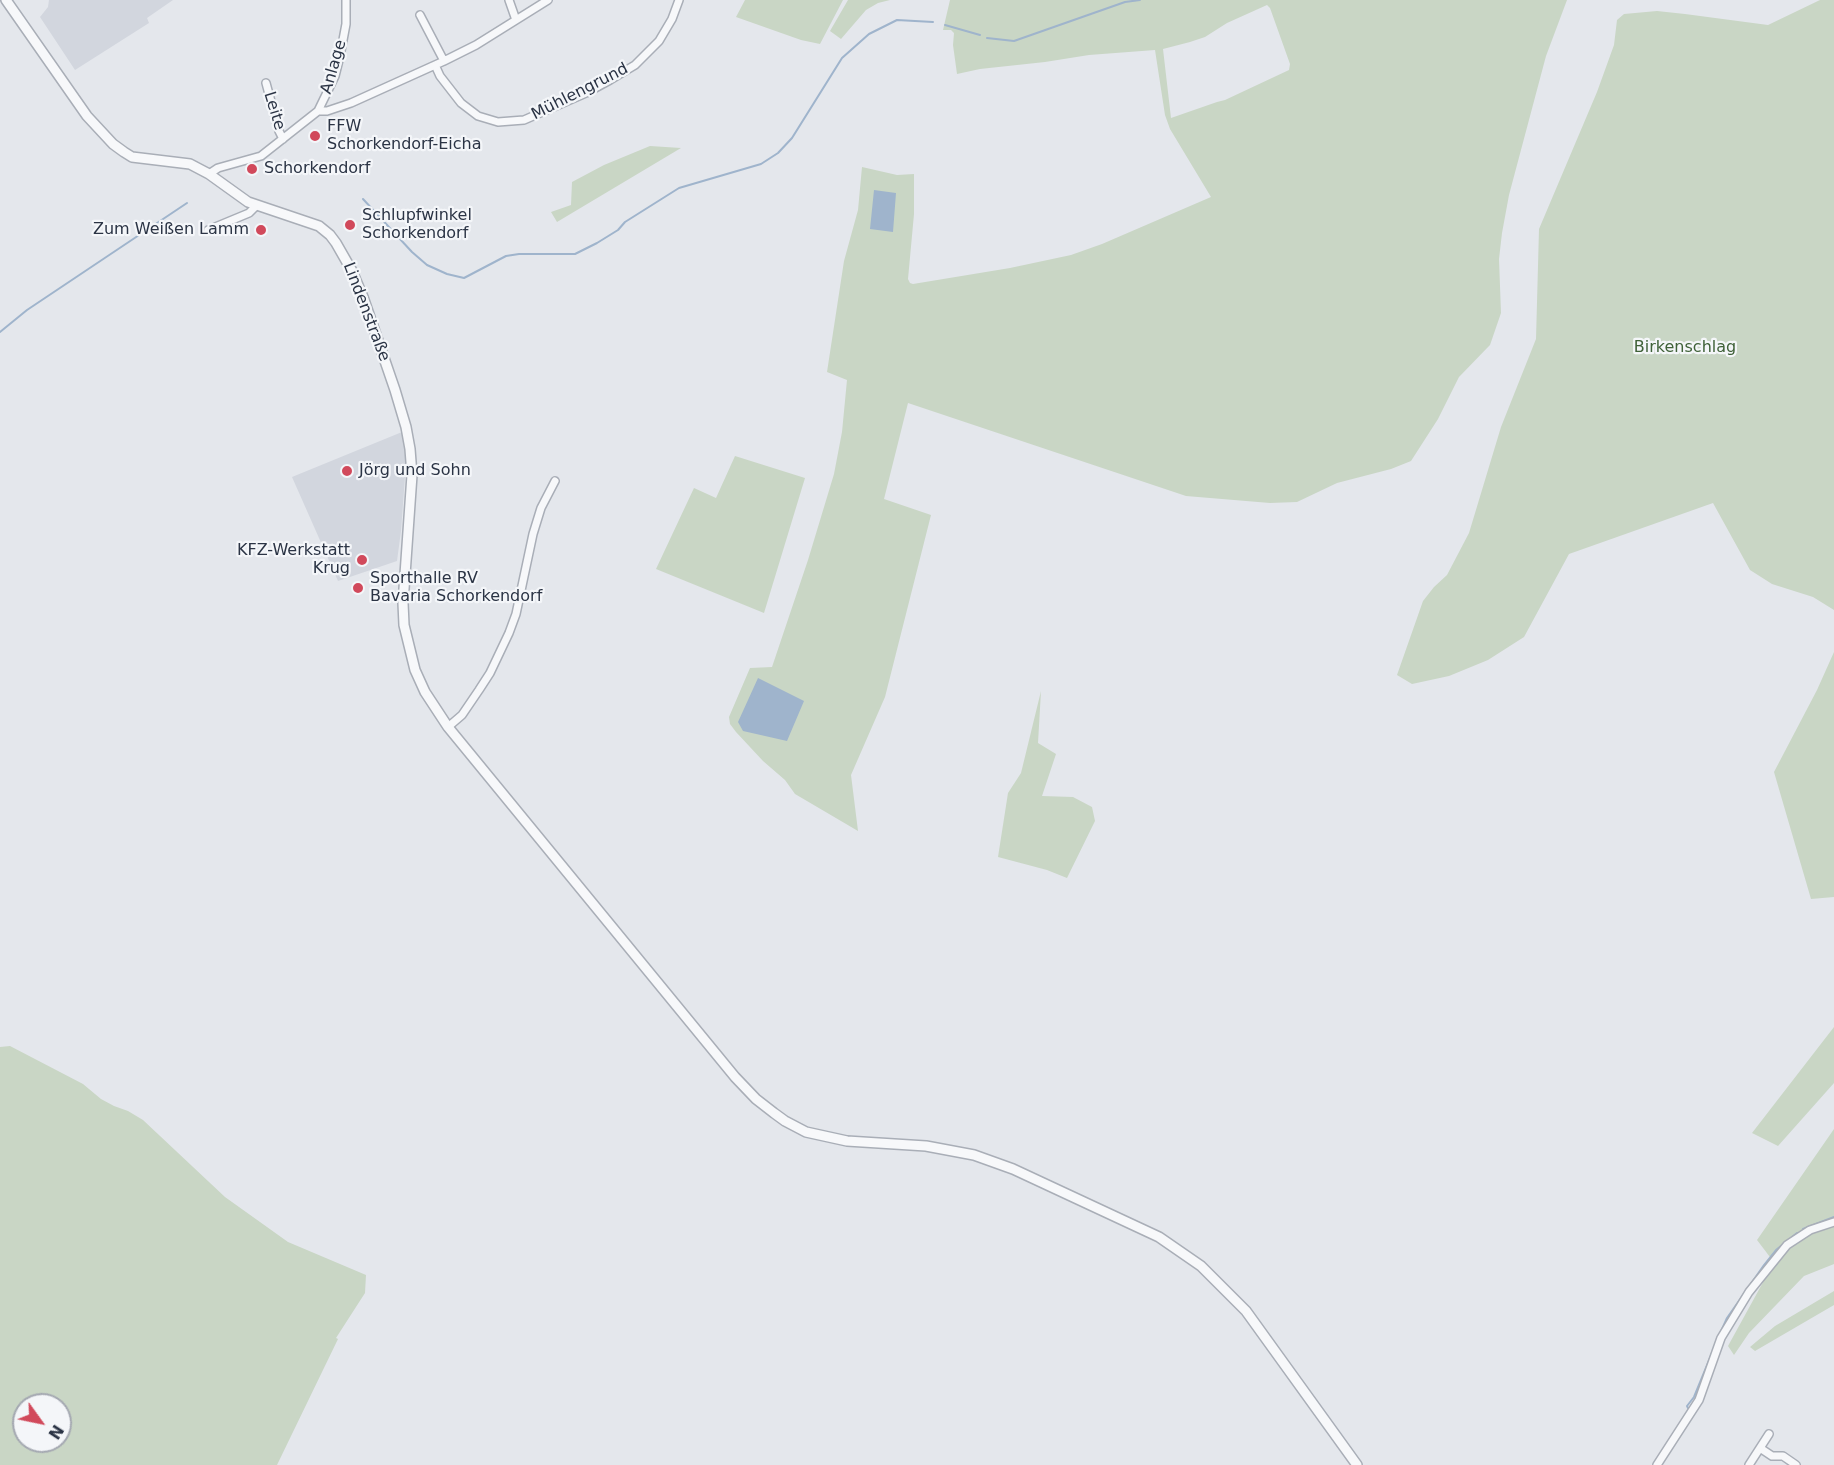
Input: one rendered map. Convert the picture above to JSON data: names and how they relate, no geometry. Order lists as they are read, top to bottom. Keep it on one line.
{"streets":{"street":["Anlage","Mühlengrund","Leite","Lindenstraße"]},"crossings":[["Anlage","Leite"],["Anlage","Lindenstraße"]],"parks":["Birkenschlag"],"places":["FFW Schorkendorf-Eicha","Schorkendorf","Schlupfwinkel Schorkendorf","Zum Weißen Lamm","Jörg und Sohn","KFZ-Werkstatt Krug","Sporthalle RV Bavaria Schorkendorf"],"north":"bottom right"}
